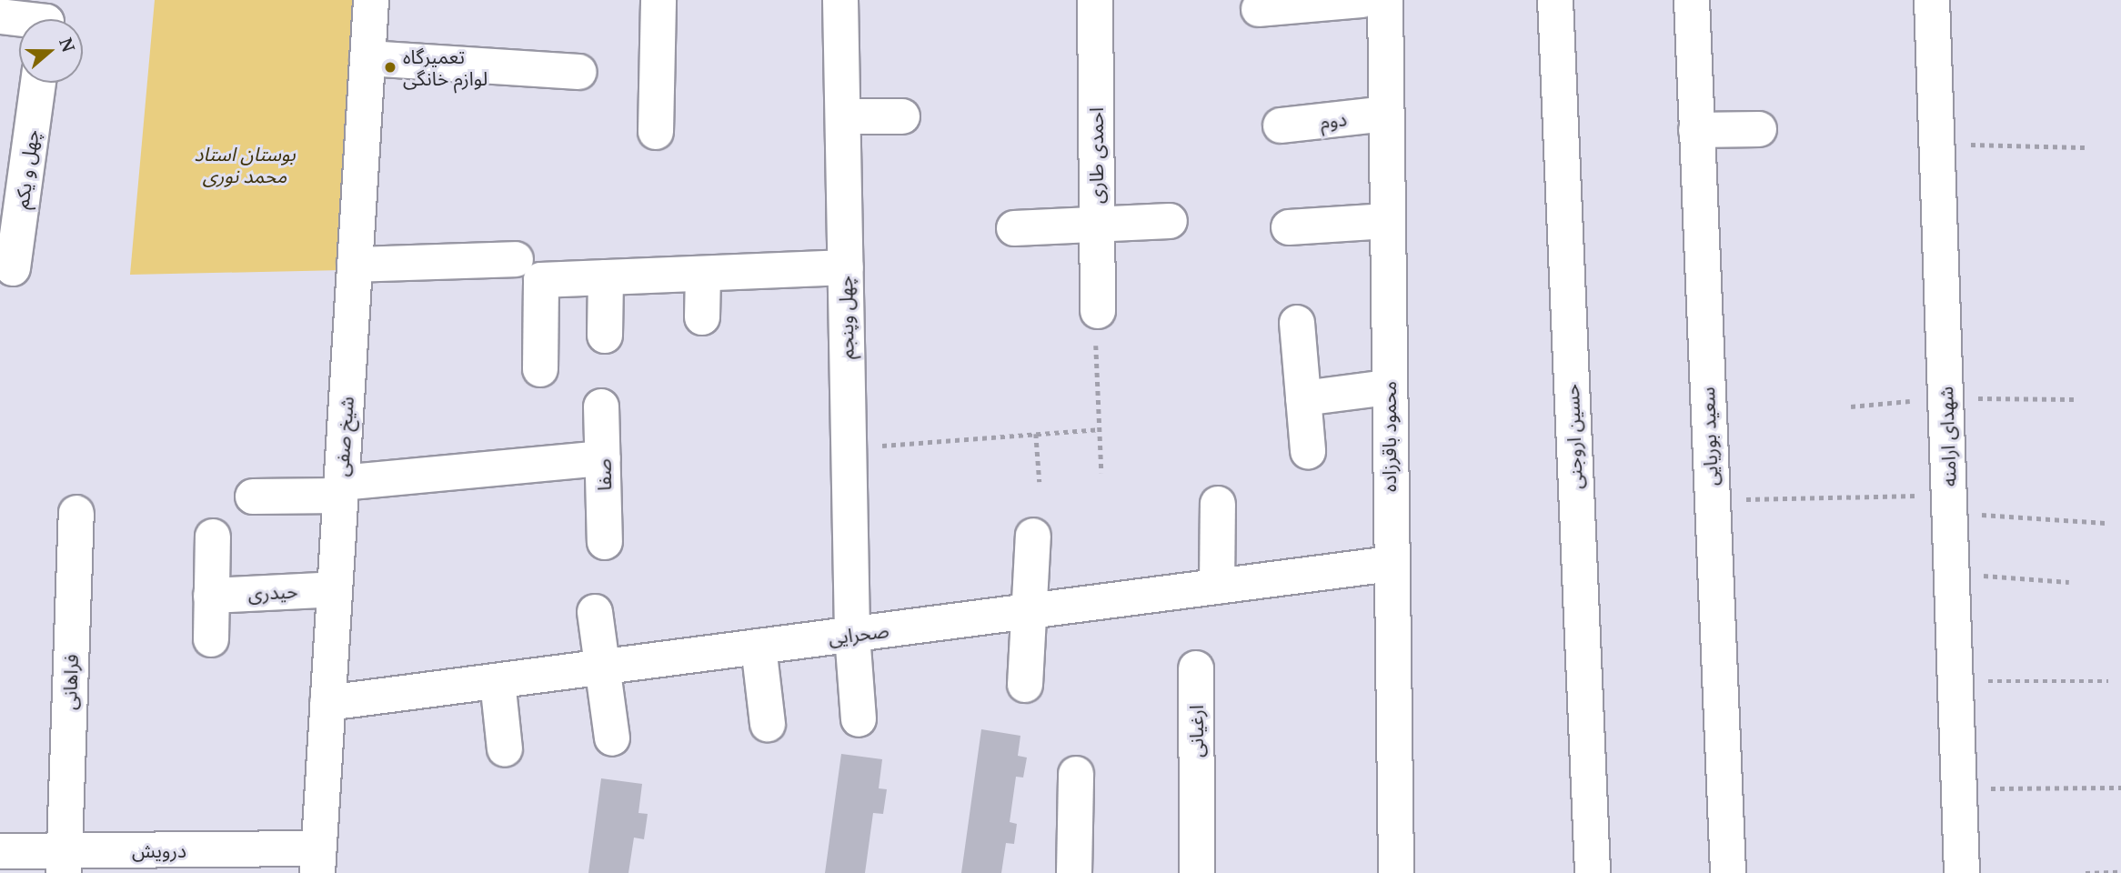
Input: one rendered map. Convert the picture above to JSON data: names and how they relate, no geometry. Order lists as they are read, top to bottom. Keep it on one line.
{"streets":{"street":["دوم","احمدی طاری","چهل و یکم","چهل وپنجم","شیخ صفی","محمود باقرزاده","حسین اروجنی","سعید بوریایی","شهدای ارامنه","صفا","حیدری","صحرایی","فراهانی","ارغیانی","درویش"]},"crossings":[["دوم","محمود باقرزاده"],["چهل وپنجم","صحرایی"],["شیخ صفی","حیدری"],["شیخ صفی","صحرایی"],["شیخ صفی","درویش"],["محمود باقرزاده","صحرایی"],["فراهانی","درویش"]],"parks":["بوستان استاد محمد نوری"],"places":["تعمیرگاه لوازم خانگی"],"north":"right"}
